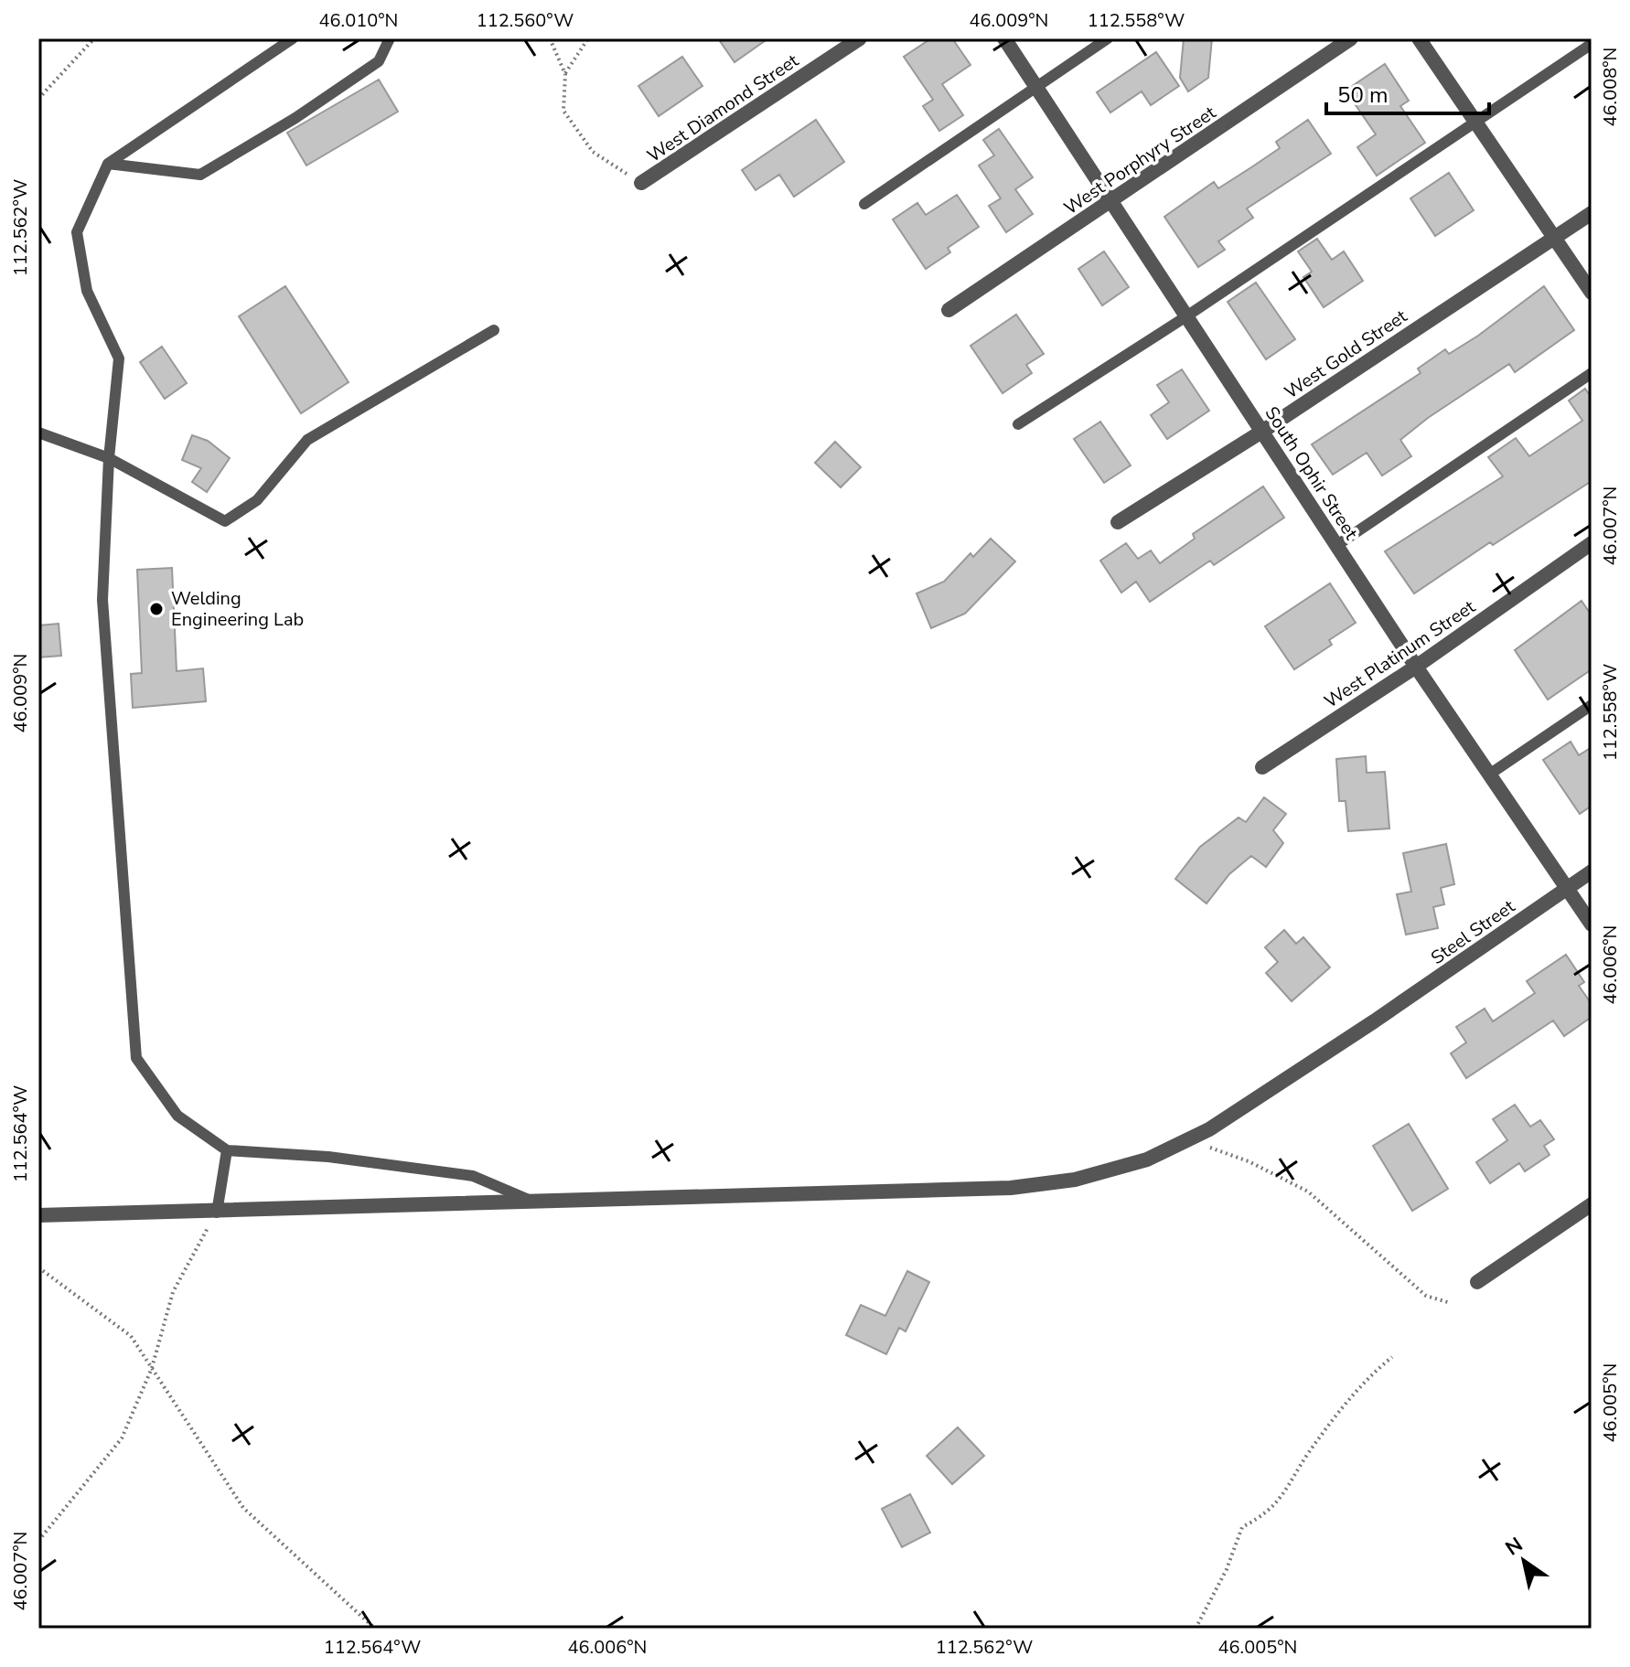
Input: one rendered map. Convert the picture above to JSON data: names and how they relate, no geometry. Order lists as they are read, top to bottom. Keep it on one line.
{"streets":{"street":["West Diamond Street","West Porphyry Street","West Gold Street","South Ophir Street","West Platinum Street","Steel Street"]},"crossings":[["West Porphyry Street","South Ophir Street"],["West Gold Street","South Ophir Street"],["South Ophir Street","West Platinum Street"],["South Ophir Street","Steel Street"]],"places":["Welding Engineering Lab"],"scale_bar":"50 m","north":"top left","coordinates":["46.010°N","112.560°W","46.009°N","112.558°W","46.008°N","112.562°W","46.007°N","46.006°N","112.564°W","46.005°N"]}
